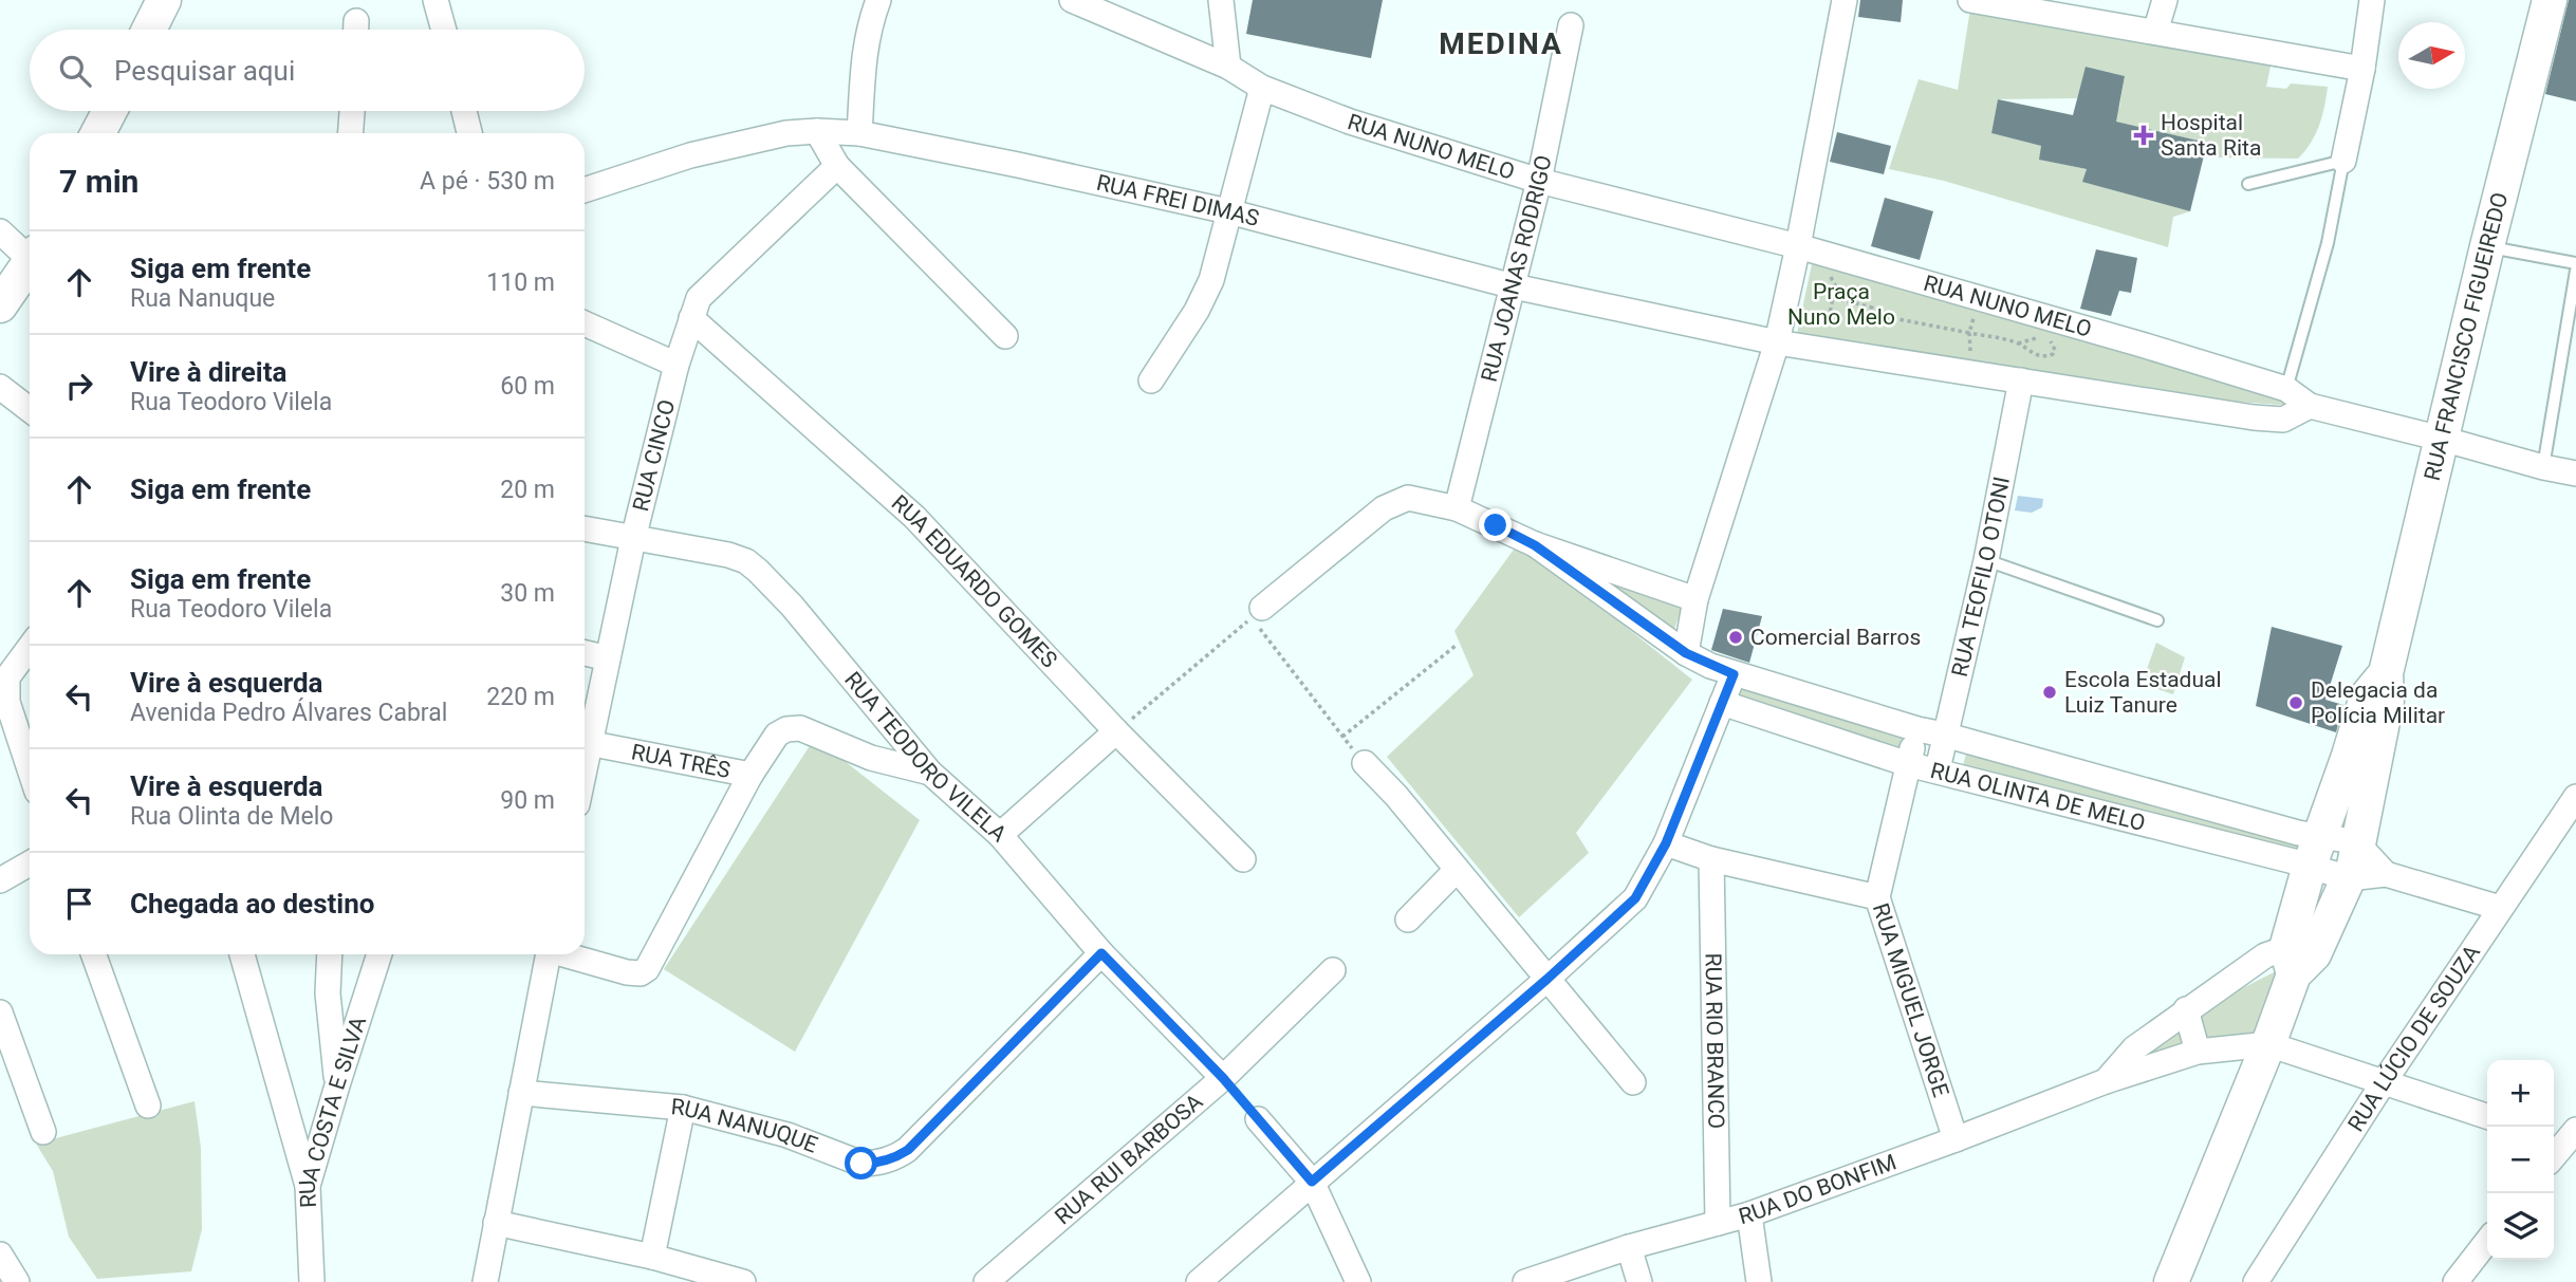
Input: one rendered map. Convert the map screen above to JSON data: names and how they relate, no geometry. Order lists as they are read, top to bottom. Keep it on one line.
{"streets":{"street":["RUA NUNO MELO","RUA FREI DIMAS","RUA JOANAS RODRIGO","RUA FRANCISCO FIGUEIREDO","RUA CINCO","RUA TEOFILO OTONI","RUA EDUARDO GOMES","RUA TEODORO VILELA","RUA TRÊS","RUA OLINTA DE MELO","RUA MIGUEL JORGE","RUA LÚCIO DE SOUZA","RUA RIO BRANCO","RUA COSTA E SILVA","RUA NANUQUE","RUA RUI BARBOSA","RUA DO BONFIM"]},"crossings":[["RUA NUNO MELO","RUA JOANAS RODRIGO"],["RUA NUNO MELO","RUA FRANCISCO FIGUEIREDO"],["RUA FREI DIMAS","RUA JOANAS RODRIGO"],["RUA JOANAS RODRIGO","RUA OLINTA DE MELO"],["RUA FRANCISCO FIGUEIREDO","RUA OLINTA DE MELO"],["RUA FRANCISCO FIGUEIREDO","RUA DO BONFIM"],["RUA CINCO","RUA EDUARDO GOMES"],["RUA CINCO","RUA TEODORO VILELA"],["RUA TEOFILO OTONI","RUA OLINTA DE MELO"],["RUA TEODORO VILELA","RUA TRÊS"],["RUA TEODORO VILELA","RUA NANUQUE"],["RUA TEODORO VILELA","RUA RUI BARBOSA"],["RUA OLINTA DE MELO","RUA MIGUEL JORGE"],["RUA OLINTA DE MELO","RUA LÚCIO DE SOUZA"],["RUA MIGUEL JORGE","RUA DO BONFIM"],["RUA RIO BRANCO","RUA DO BONFIM"]],"districts":["MEDINA"],"parks":["Praça Nuno Melo"],"places":{"health":["Hospital Santa Rita"],"other":["Comercial Barros","Escola Estadual Luiz Tanure","Delegacia da Polícia Militar"]},"north":"right","page":{"search":"Pesquisar aqui","heading":["7 min","A pé · 530 m"],"list":[["Siga em frente","Rua Nanuque","110 m"],["Vire à direita","Rua Teodoro Vilela","60 m"],["Siga em frente","20 m"],["Siga em frente","Rua Teodoro Vilela","30 m"],["Vire à esquerda","Avenida Pedro Álvares Cabral","220 m"],["Vire à esquerda","Rua Olinta de Melo","90 m"],"Chegada ao destino"],"map_buttons":["+","−"]}}
